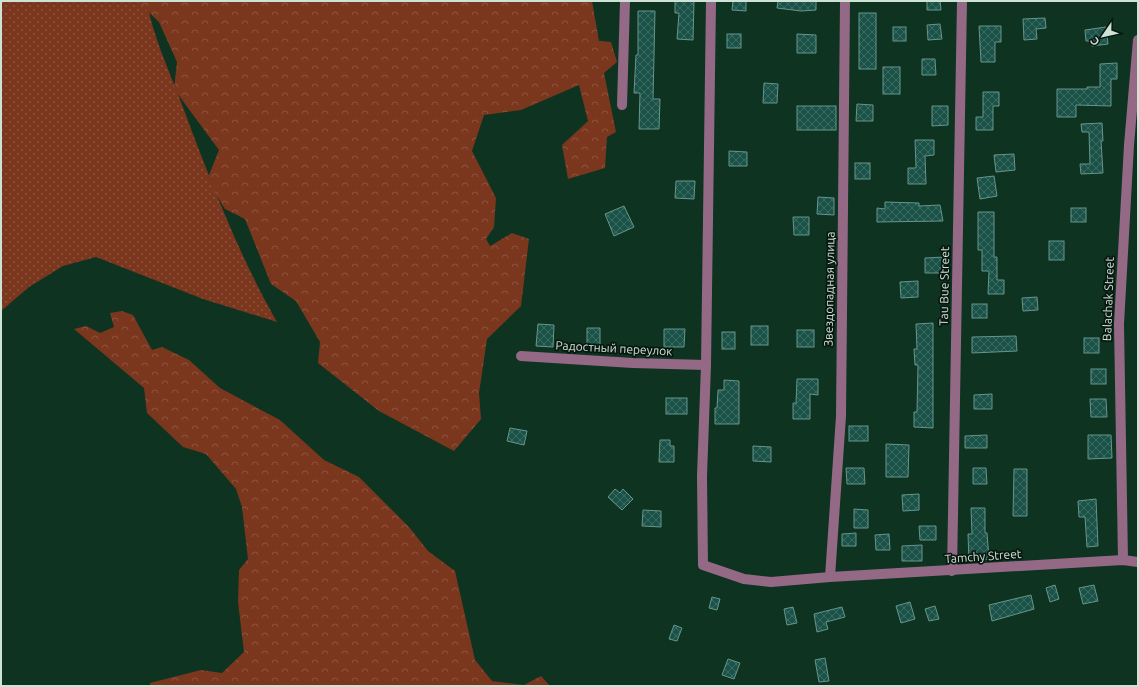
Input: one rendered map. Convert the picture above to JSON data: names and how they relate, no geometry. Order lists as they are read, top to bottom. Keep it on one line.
{"streets":{"street":["Tau Bue Street","Звездопадная улица","Balachak Street","Радостный переулок","Tamchy Street"]},"crossings":[["Tau Bue Street","Tamchy Street"],["Звездопадная улица","Tamchy Street"],["Balachak Street","Tamchy Street"],["Радостный переулок","Tamchy Street"]],"north":"bottom left"}
